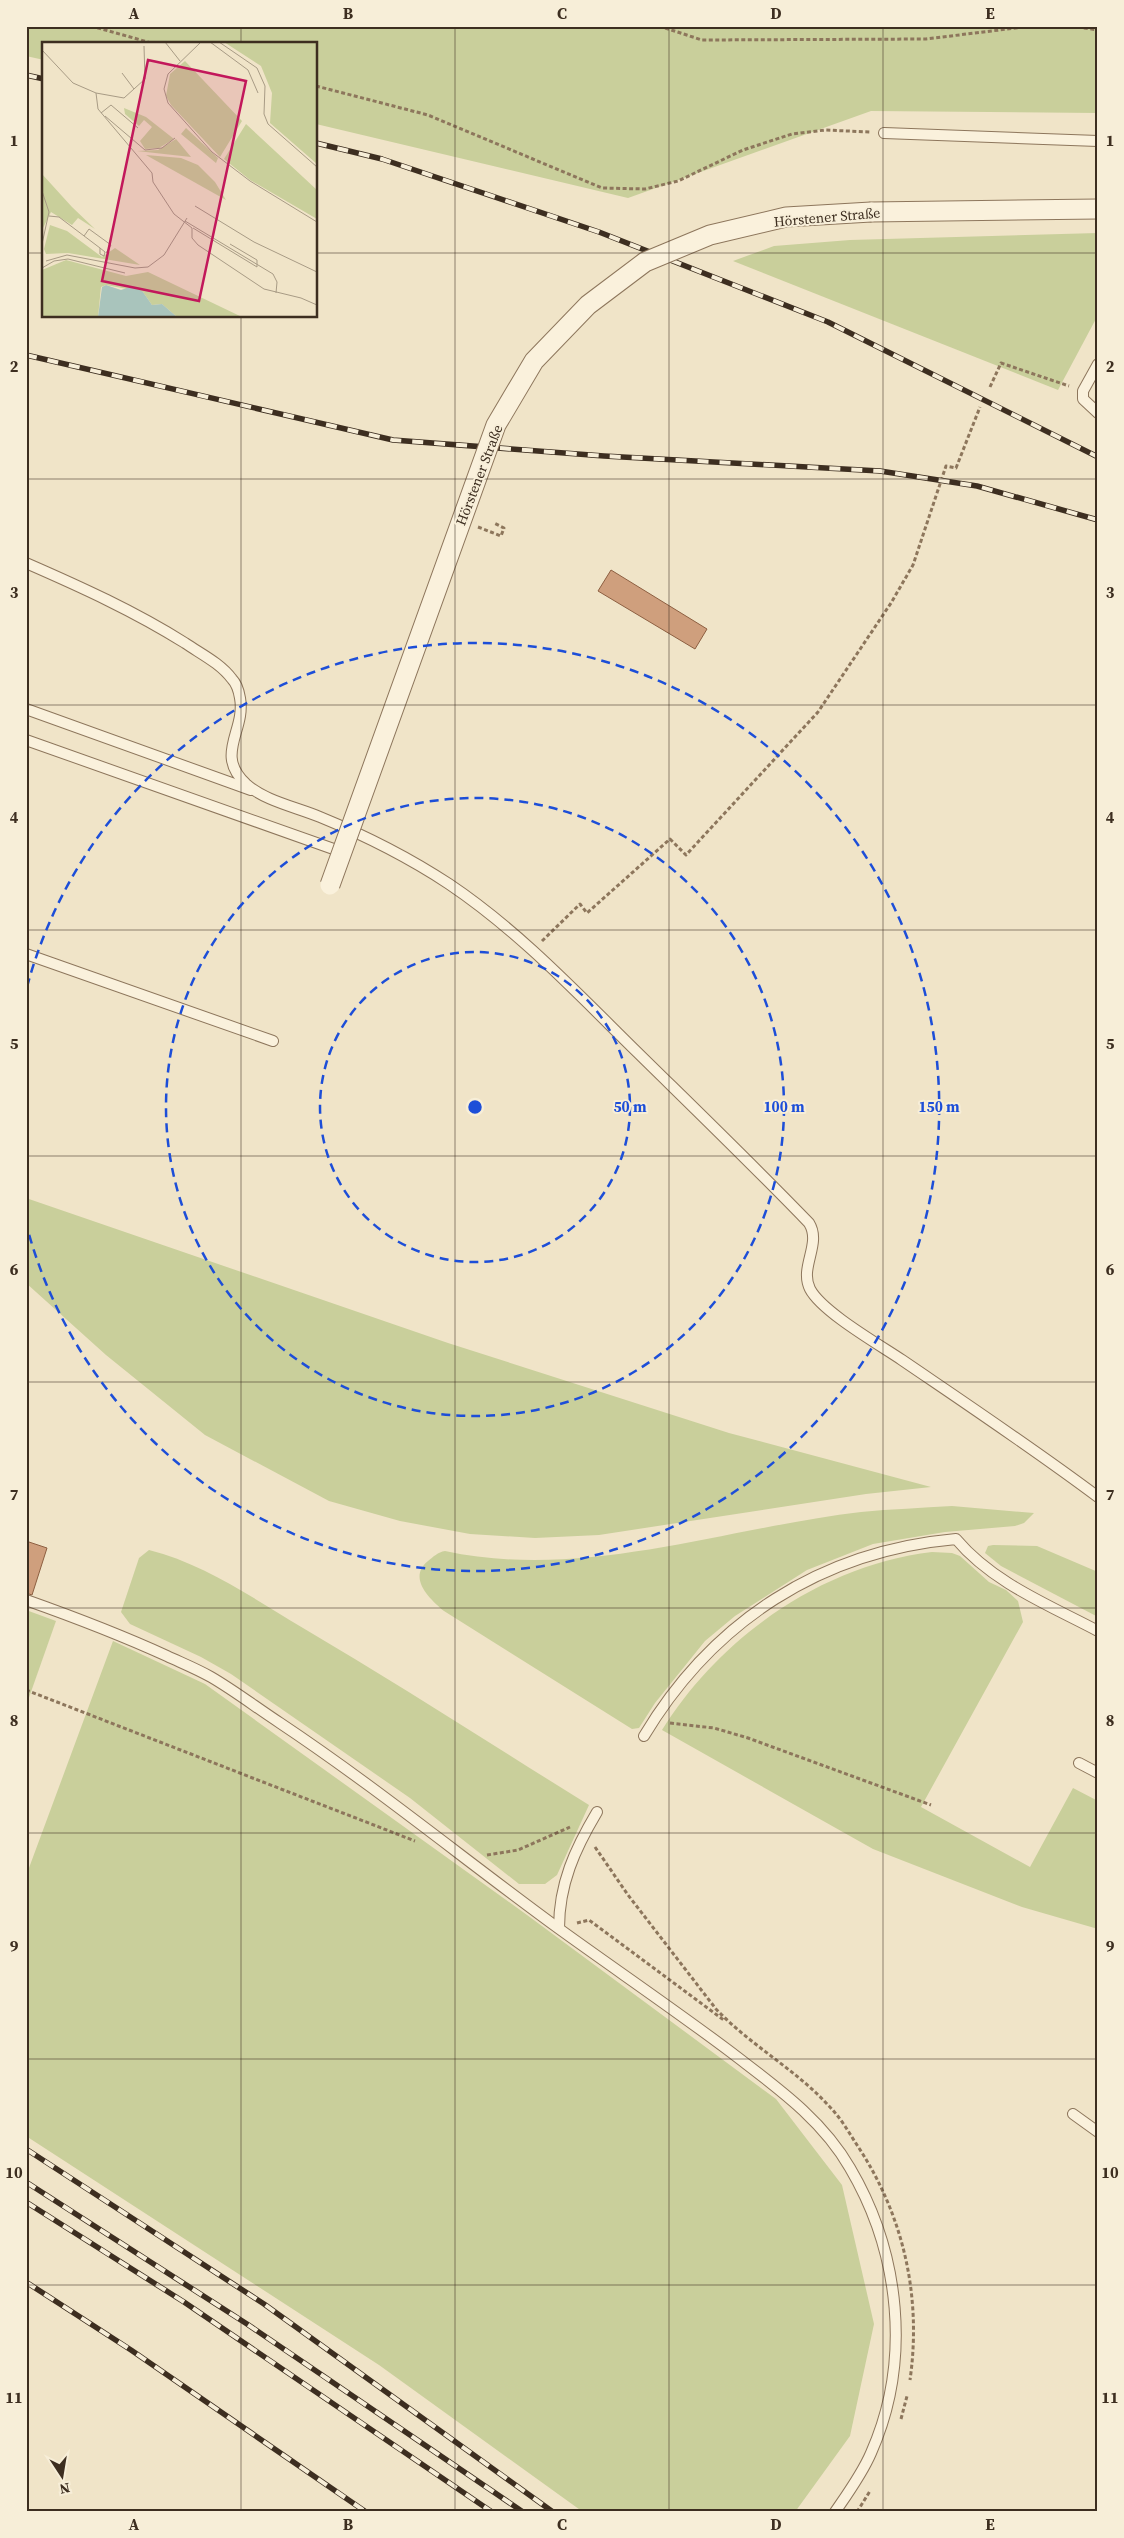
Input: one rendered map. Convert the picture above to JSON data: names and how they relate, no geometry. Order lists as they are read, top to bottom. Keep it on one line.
{"streets":{"street":["Hörstener Straße"]},"north":"bottom","grid":{"columns":["A","B","C","D","E"],"rows":["1","2","3","4","5","6","7","8","9","10","11"]},"rings":["50 m","100 m","150 m"]}
